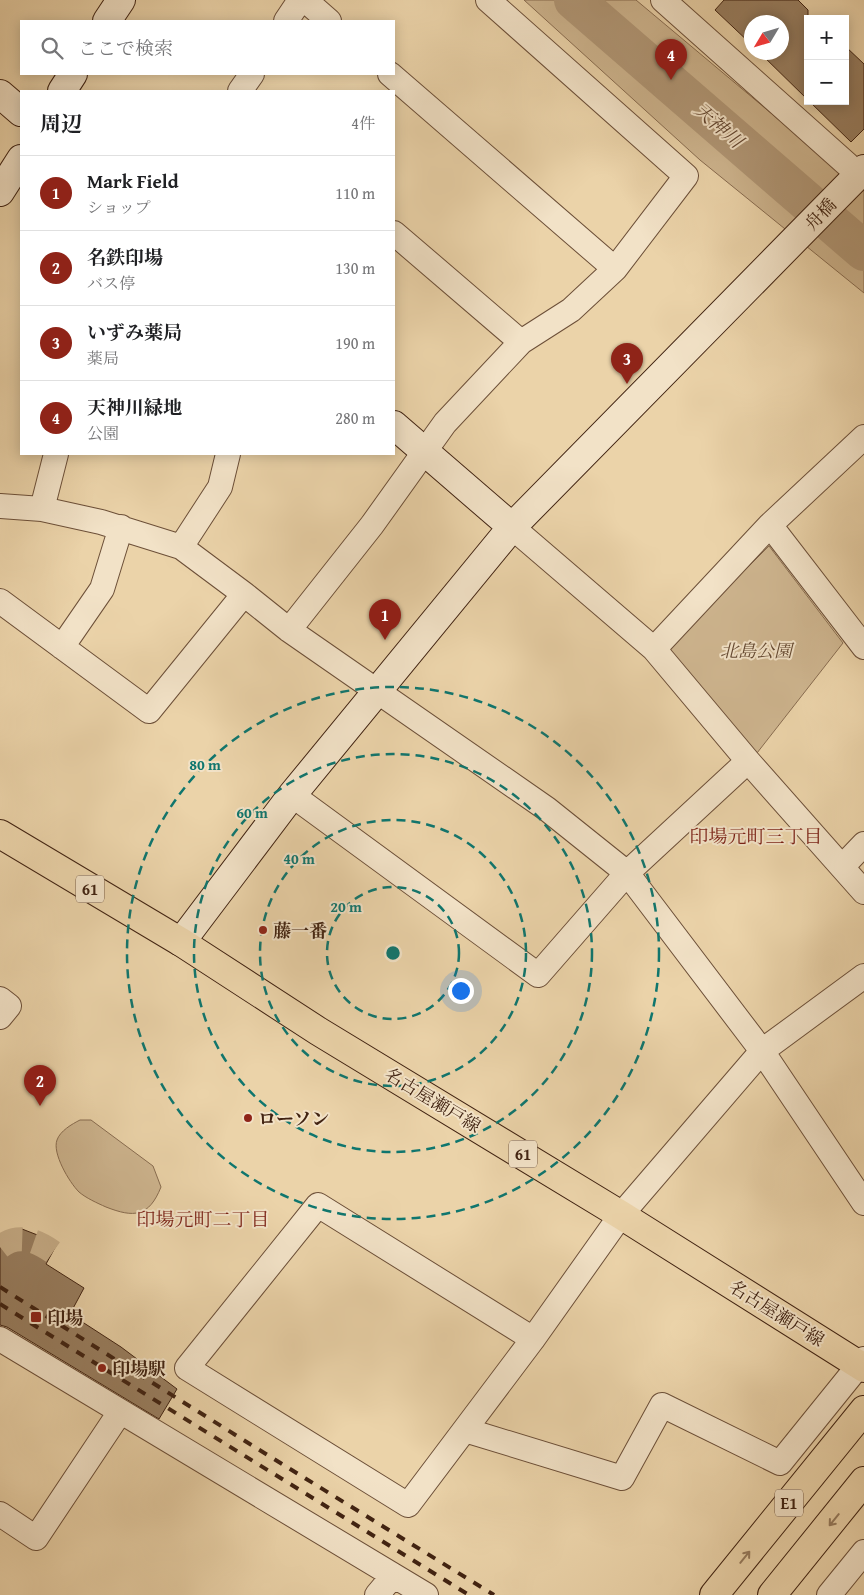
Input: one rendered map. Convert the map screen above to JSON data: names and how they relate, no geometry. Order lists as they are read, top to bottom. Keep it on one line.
{"streets":{"main road":["61","名古屋瀬戸線","E1"],"street":["舟橋"]},"crossings":[["舟橋","名古屋瀬戸線"]],"districts":["印場元町三丁目","印場元町二丁目"],"water":["天神川"],"parks":["北島公園"],"places":{"other":["藤一番","ローソン","印場駅"],"transit":["印場"]},"north":"bottom left","page":{"map_buttons":["+","−"],"search":"ここで検索","pins":["4","3","1","2"],"heading":["周辺","4件"],"list":[{"mark":"1","name":"Mark Field","note":"ショップ","value":"110 m"},{"mark":"2","name":"名鉄印場","note":"バス停","value":"130 m"},{"mark":"3","name":"いずみ薬局","note":"薬局","value":"190 m"},{"mark":"4","name":"天神川緑地","note":"公園","value":"280 m"}]},"rings":["80 m","60 m","40 m","20 m"]}
